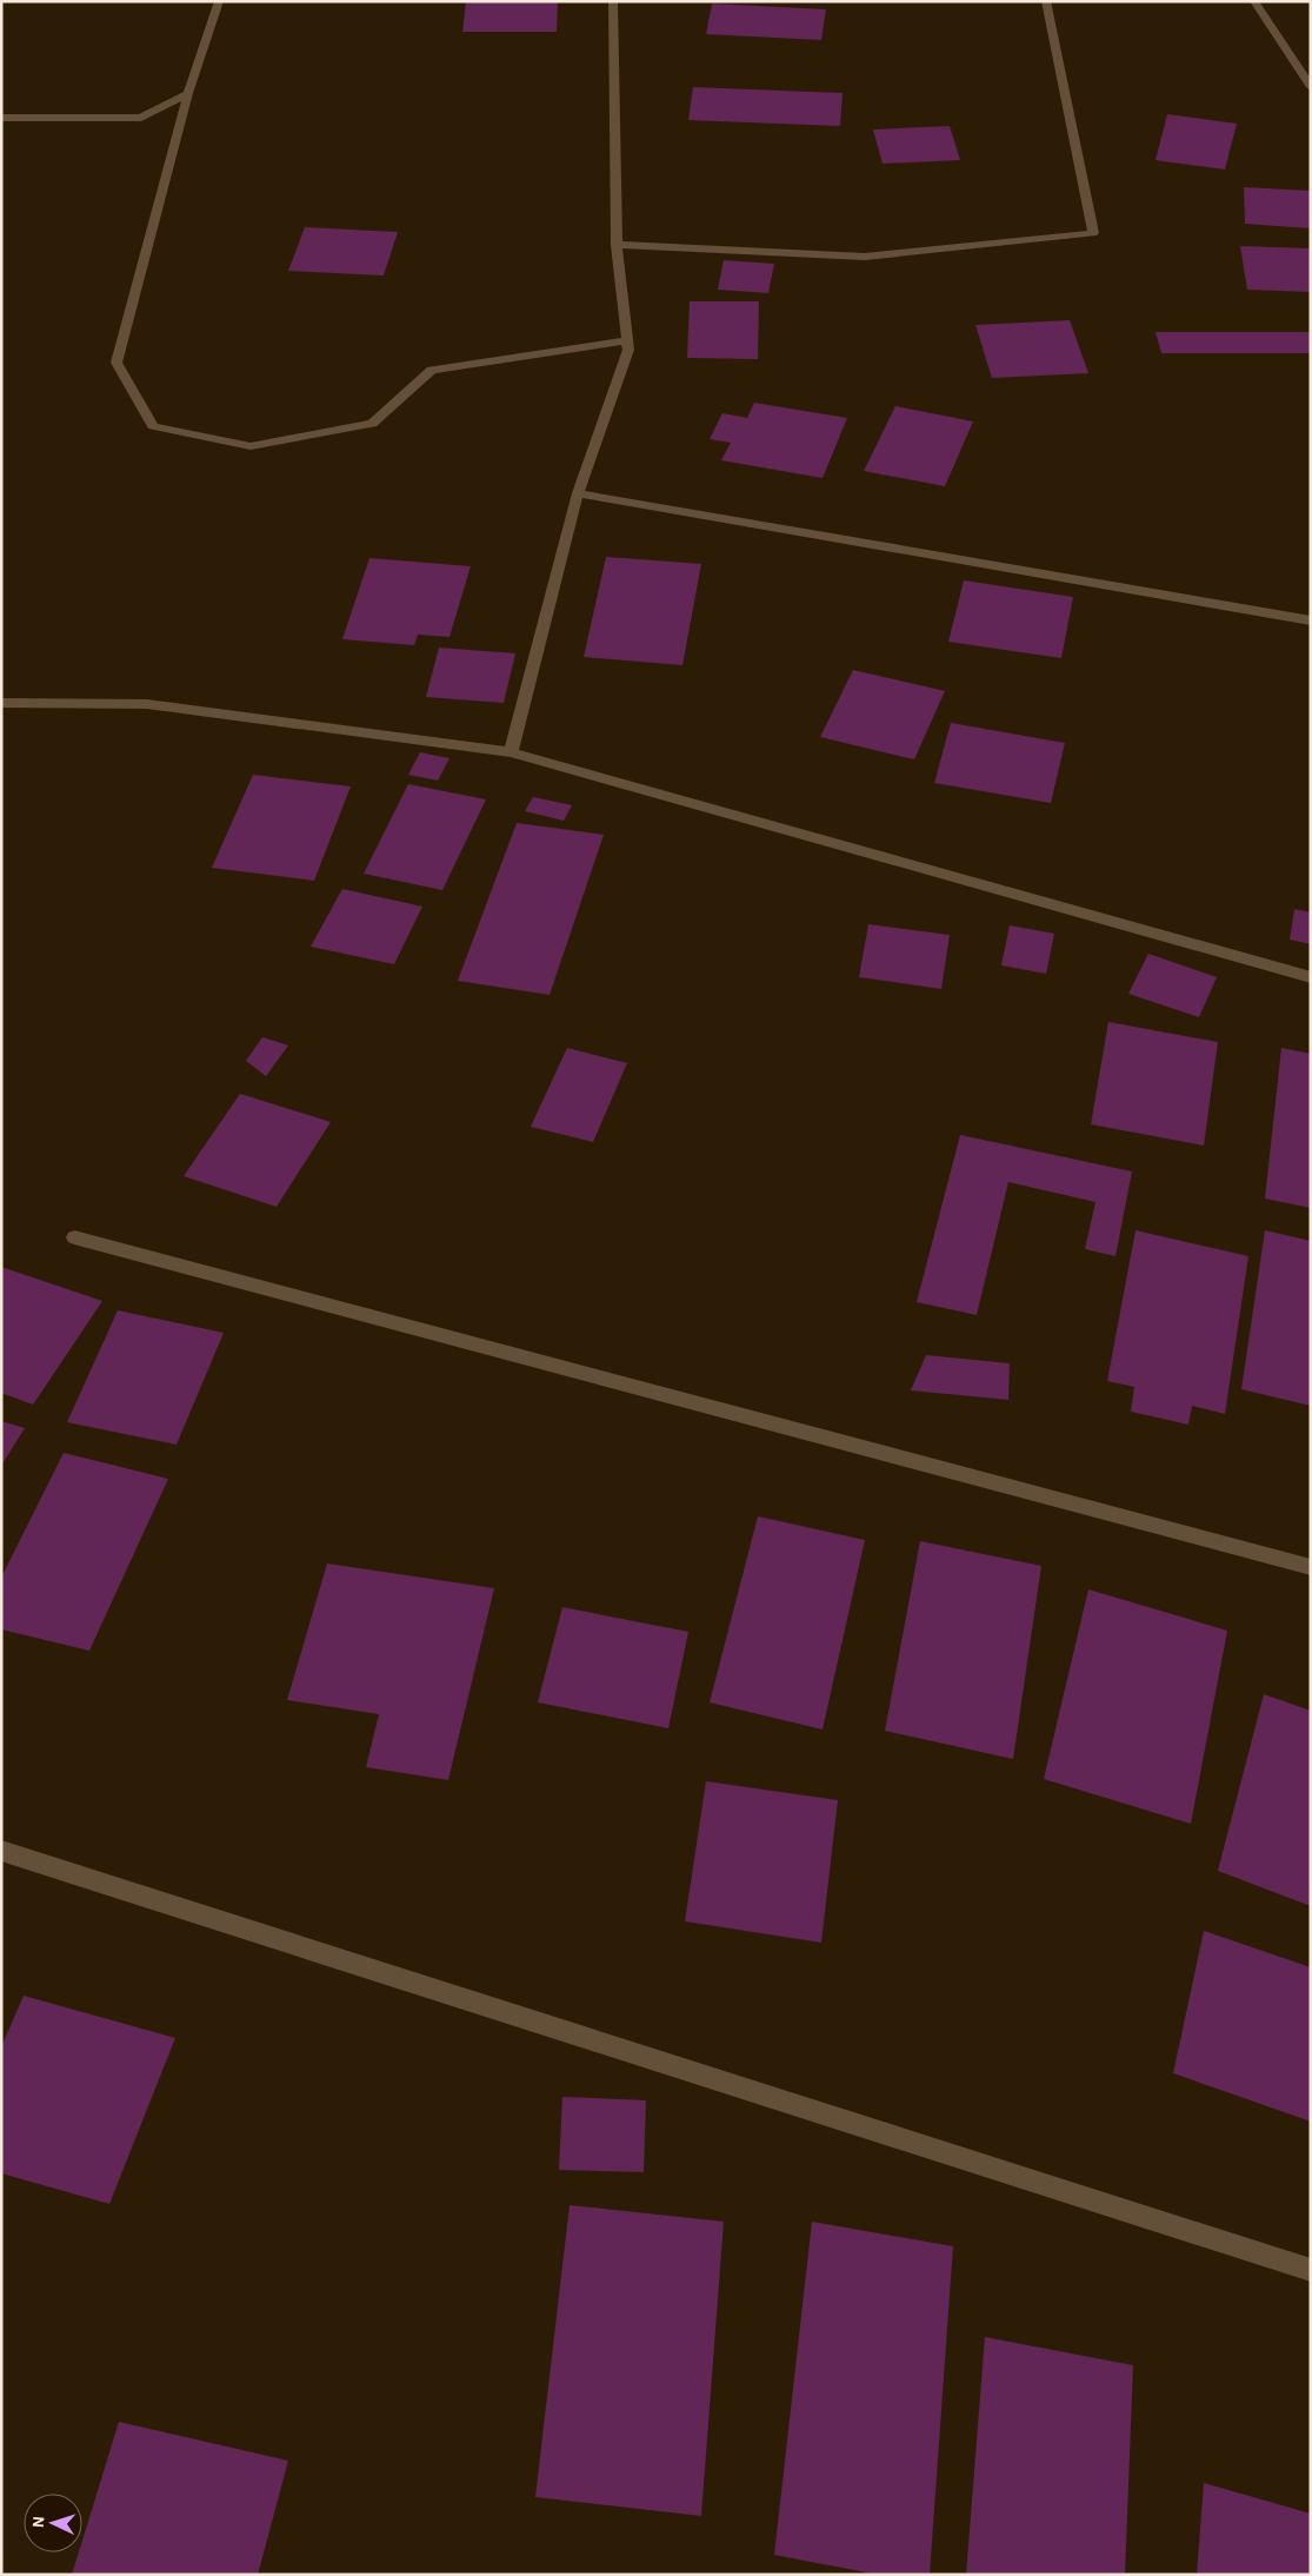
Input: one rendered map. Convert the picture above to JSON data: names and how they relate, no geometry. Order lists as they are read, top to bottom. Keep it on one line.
{"north":"left"}
